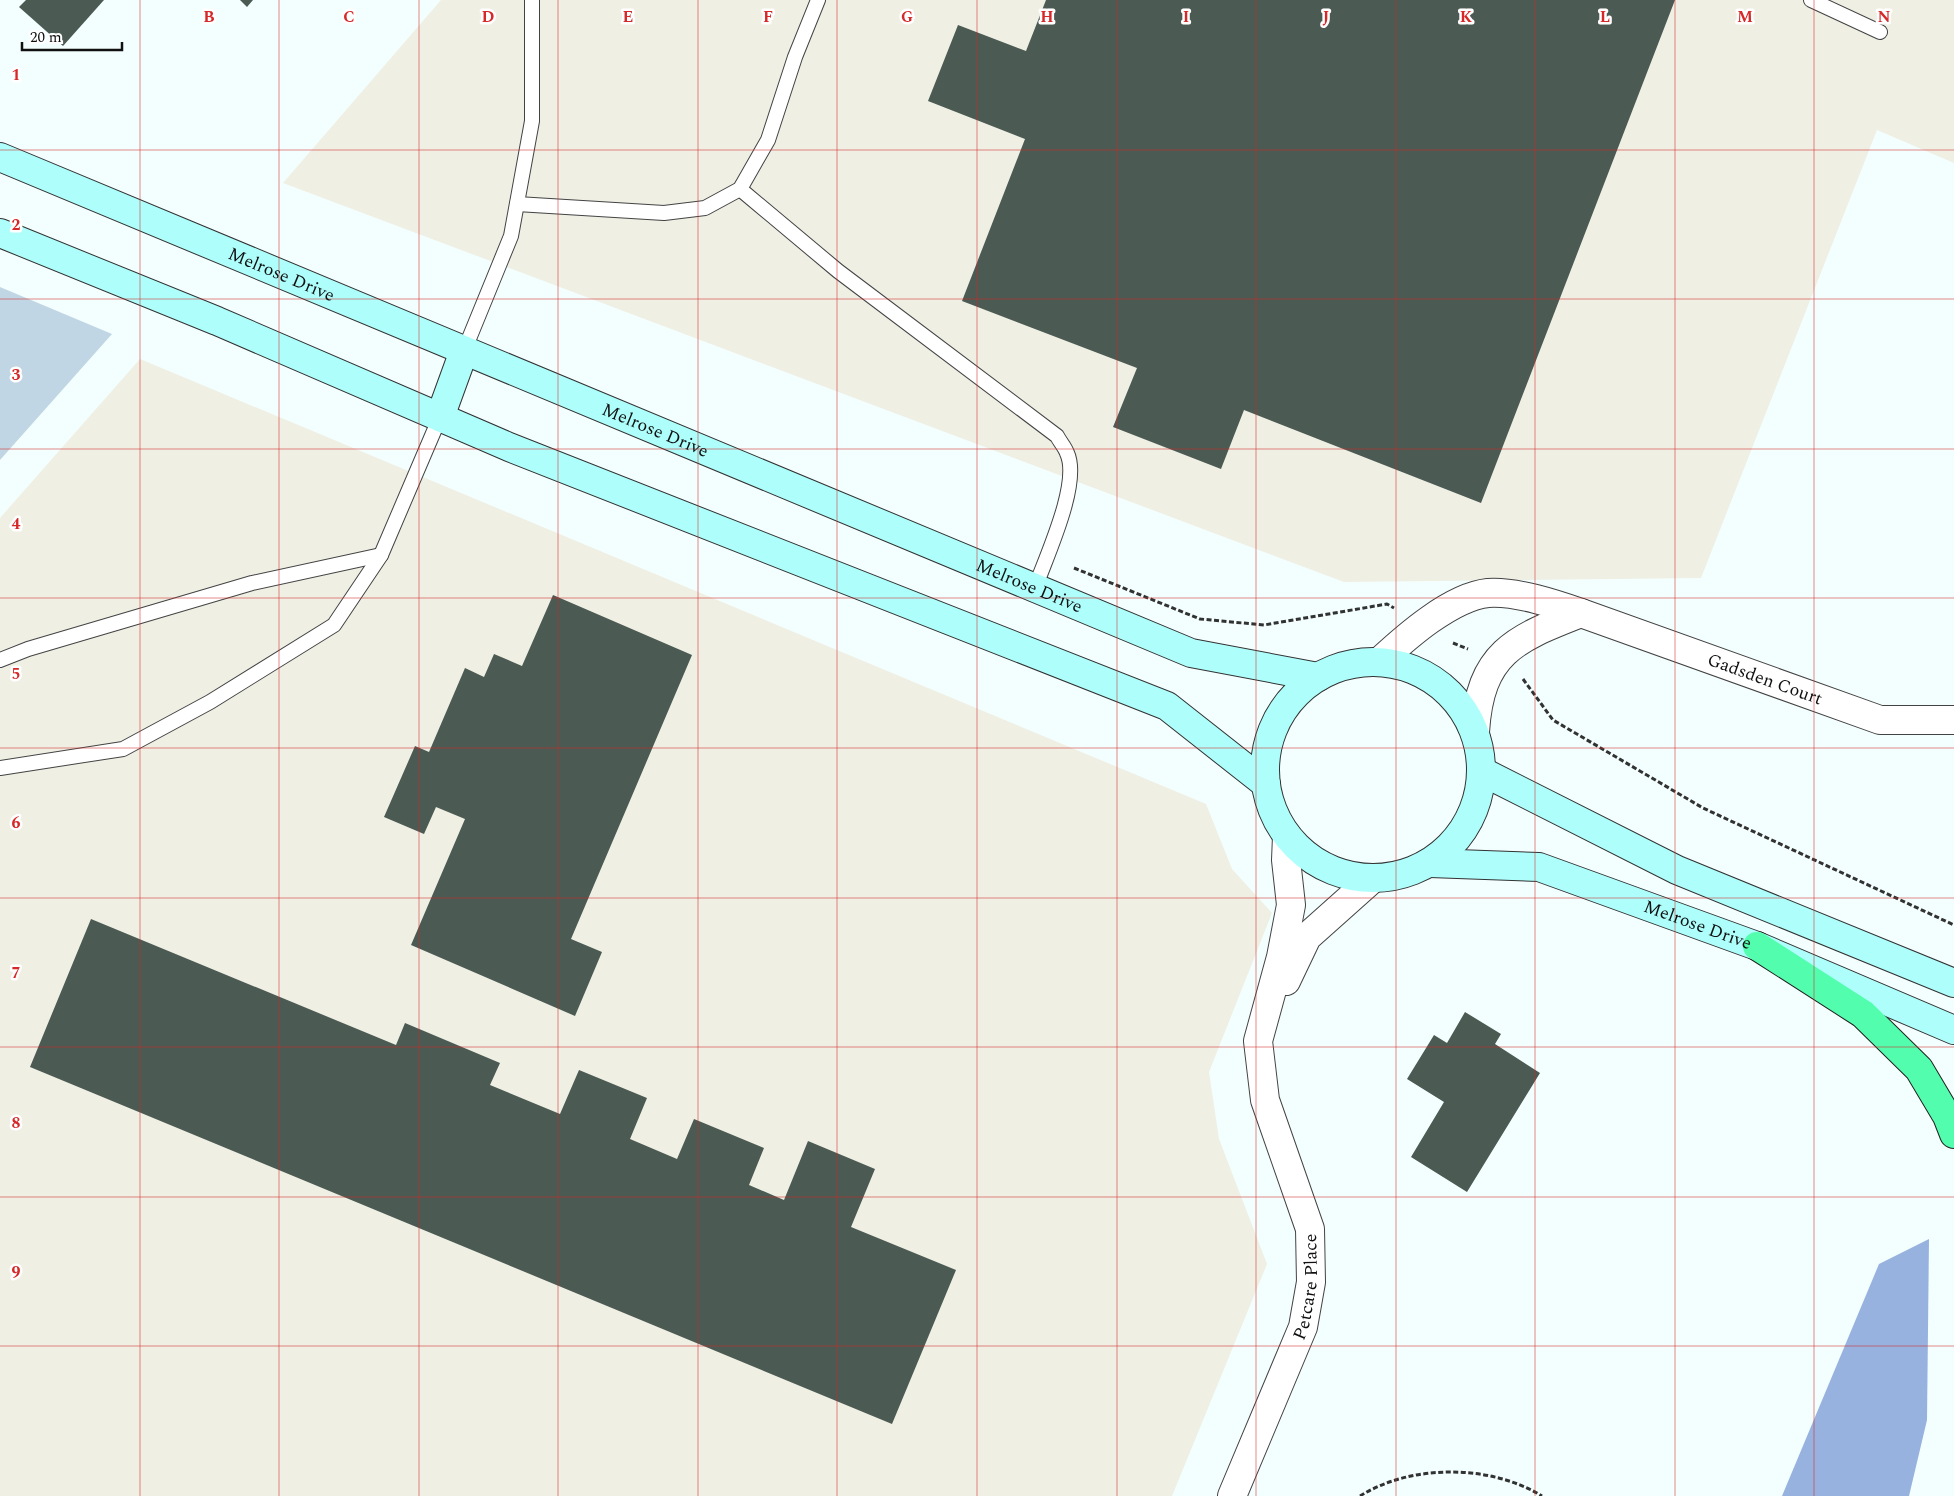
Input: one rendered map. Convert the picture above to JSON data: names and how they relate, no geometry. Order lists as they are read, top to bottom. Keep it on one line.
{"streets":{"main road":["Melrose Drive"],"street":["Gadsden Court","Petcare Place"]},"scale_bar":"20 m","grid":{"columns":["B","C","D","E","F","G","H","I","J","K","L","M","N"],"rows":["1","2","3","4","5","6","7","8","9"]}}
